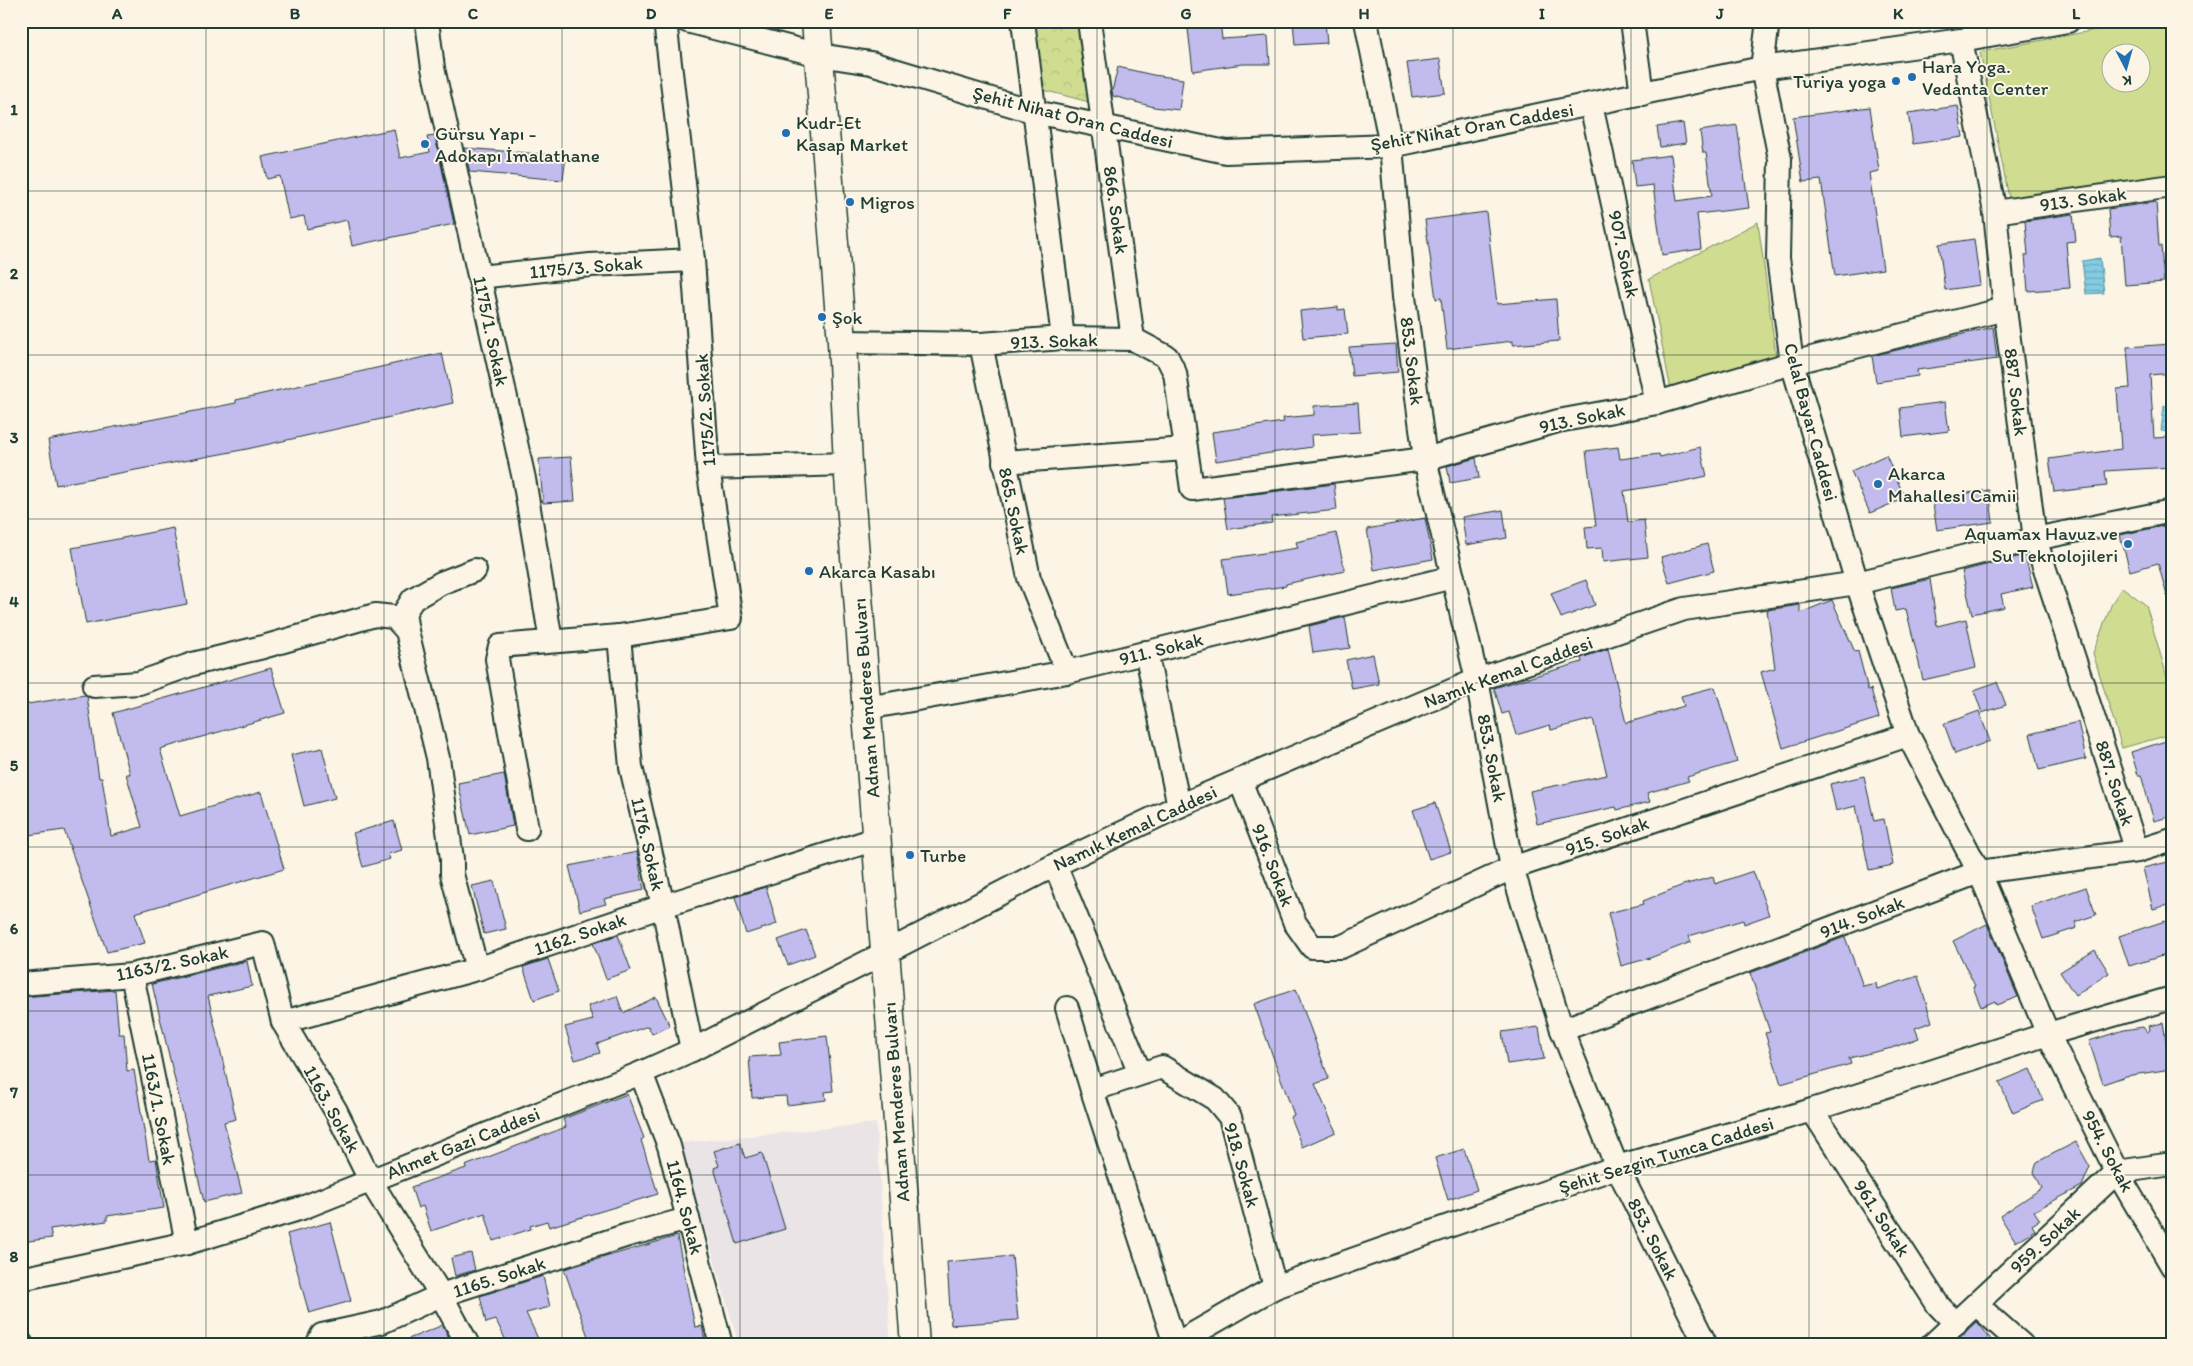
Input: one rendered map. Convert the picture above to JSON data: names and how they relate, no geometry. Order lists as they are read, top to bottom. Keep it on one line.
{"streets":{"main road":["Adnan Menderes Bulvarı"],"street":["Şehit Nihat Oran Caddesi","913. Sokak","866. Sokak","907. Sokak","1175/3. Sokak","1175/1. Sokak","853. Sokak","887. Sokak","1175/2. Sokak","Celal Bayar Caddesi","865. Sokak","911. Sokak","Namık Kemal Caddesi","915. Sokak","1176. Sokak","916. Sokak","914. Sokak","1162. Sokak","1163/2. Sokak","1163/1. Sokak","1163. Sokak","Ahmet Gazi Caddesi","954. Sokak","Şehit Sezgin Tunca Caddesi","918. Sokak","1164. Sokak","961. Sokak","959. Sokak","1165. Sokak"]},"crossings":[["Şehit Nihat Oran Caddesi","866. Sokak"],["Şehit Nihat Oran Caddesi","907. Sokak"],["Şehit Nihat Oran Caddesi","853. Sokak"],["Şehit Nihat Oran Caddesi","887. Sokak"],["Şehit Nihat Oran Caddesi","Celal Bayar Caddesi"],["Şehit Nihat Oran Caddesi","Adnan Menderes Bulvarı"],["913. Sokak","866. Sokak"],["913. Sokak","907. Sokak"],["913. Sokak","853. Sokak"],["913. Sokak","887. Sokak"],["913. Sokak","Celal Bayar Caddesi"],["913. Sokak","865. Sokak"],["913. Sokak","Adnan Menderes Bulvarı"],["1175/3. Sokak","1175/1. Sokak"],["1175/3. Sokak","1175/2. Sokak"],["1175/1. Sokak","1175/2. Sokak"],["853. Sokak","911. Sokak"],["853. Sokak","Namık Kemal Caddesi"],["853. Sokak","915. Sokak"],["853. Sokak","914. Sokak"],["853. Sokak","Şehit Sezgin Tunca Caddesi"],["887. Sokak","Namık Kemal Caddesi"],["887. Sokak","914. Sokak"],["1175/2. Sokak","1176. Sokak"],["Celal Bayar Caddesi","Namık Kemal Caddesi"],["Celal Bayar Caddesi","915. Sokak"],["Celal Bayar Caddesi","914. Sokak"],["Celal Bayar Caddesi","954. Sokak"],["865. Sokak","911. Sokak"],["911. Sokak","Adnan Menderes Bulvarı"],["Namık Kemal Caddesi","Adnan Menderes Bulvarı"],["Namık Kemal Caddesi","916. Sokak"],["Namık Kemal Caddesi","Ahmet Gazi Caddesi"],["Adnan Menderes Bulvarı","1162. Sokak"],["Adnan Menderes Bulvarı","Ahmet Gazi Caddesi"],["915. Sokak","916. Sokak"],["1176. Sokak","1162. Sokak"],["1176. Sokak","Ahmet Gazi Caddesi"],["914. Sokak","954. Sokak"],["1162. Sokak","1163. Sokak"],["1163/2. Sokak","1163/1. Sokak"],["1163/2. Sokak","1163. Sokak"],["1163/1. Sokak","Ahmet Gazi Caddesi"],["1163. Sokak","Ahmet Gazi Caddesi"],["1163. Sokak","1165. Sokak"],["Ahmet Gazi Caddesi","1164. Sokak"],["954. Sokak","Şehit Sezgin Tunca Caddesi"],["954. Sokak","959. Sokak"],["Şehit Sezgin Tunca Caddesi","918. Sokak"],["Şehit Sezgin Tunca Caddesi","961. Sokak"],["1164. Sokak","1165. Sokak"],["961. Sokak","959. Sokak"]],"places":["Hara Yoga. Vedanta Center","Turiya yoga","Kudr-Et Kasap Market","Gürsu Yapı - Adokapı İmalathane","Migros","Şok","Akarca Mahallesi Camii","Aquamax Havuz ve Su Teknolojileri","Akarca Kasabı","Turbe"],"north":"bottom","grid":{"columns":["A","B","C","D","E","F","G","H","I","J","K","L"],"rows":["1","2","3","4","5","6","7","8"]}}
